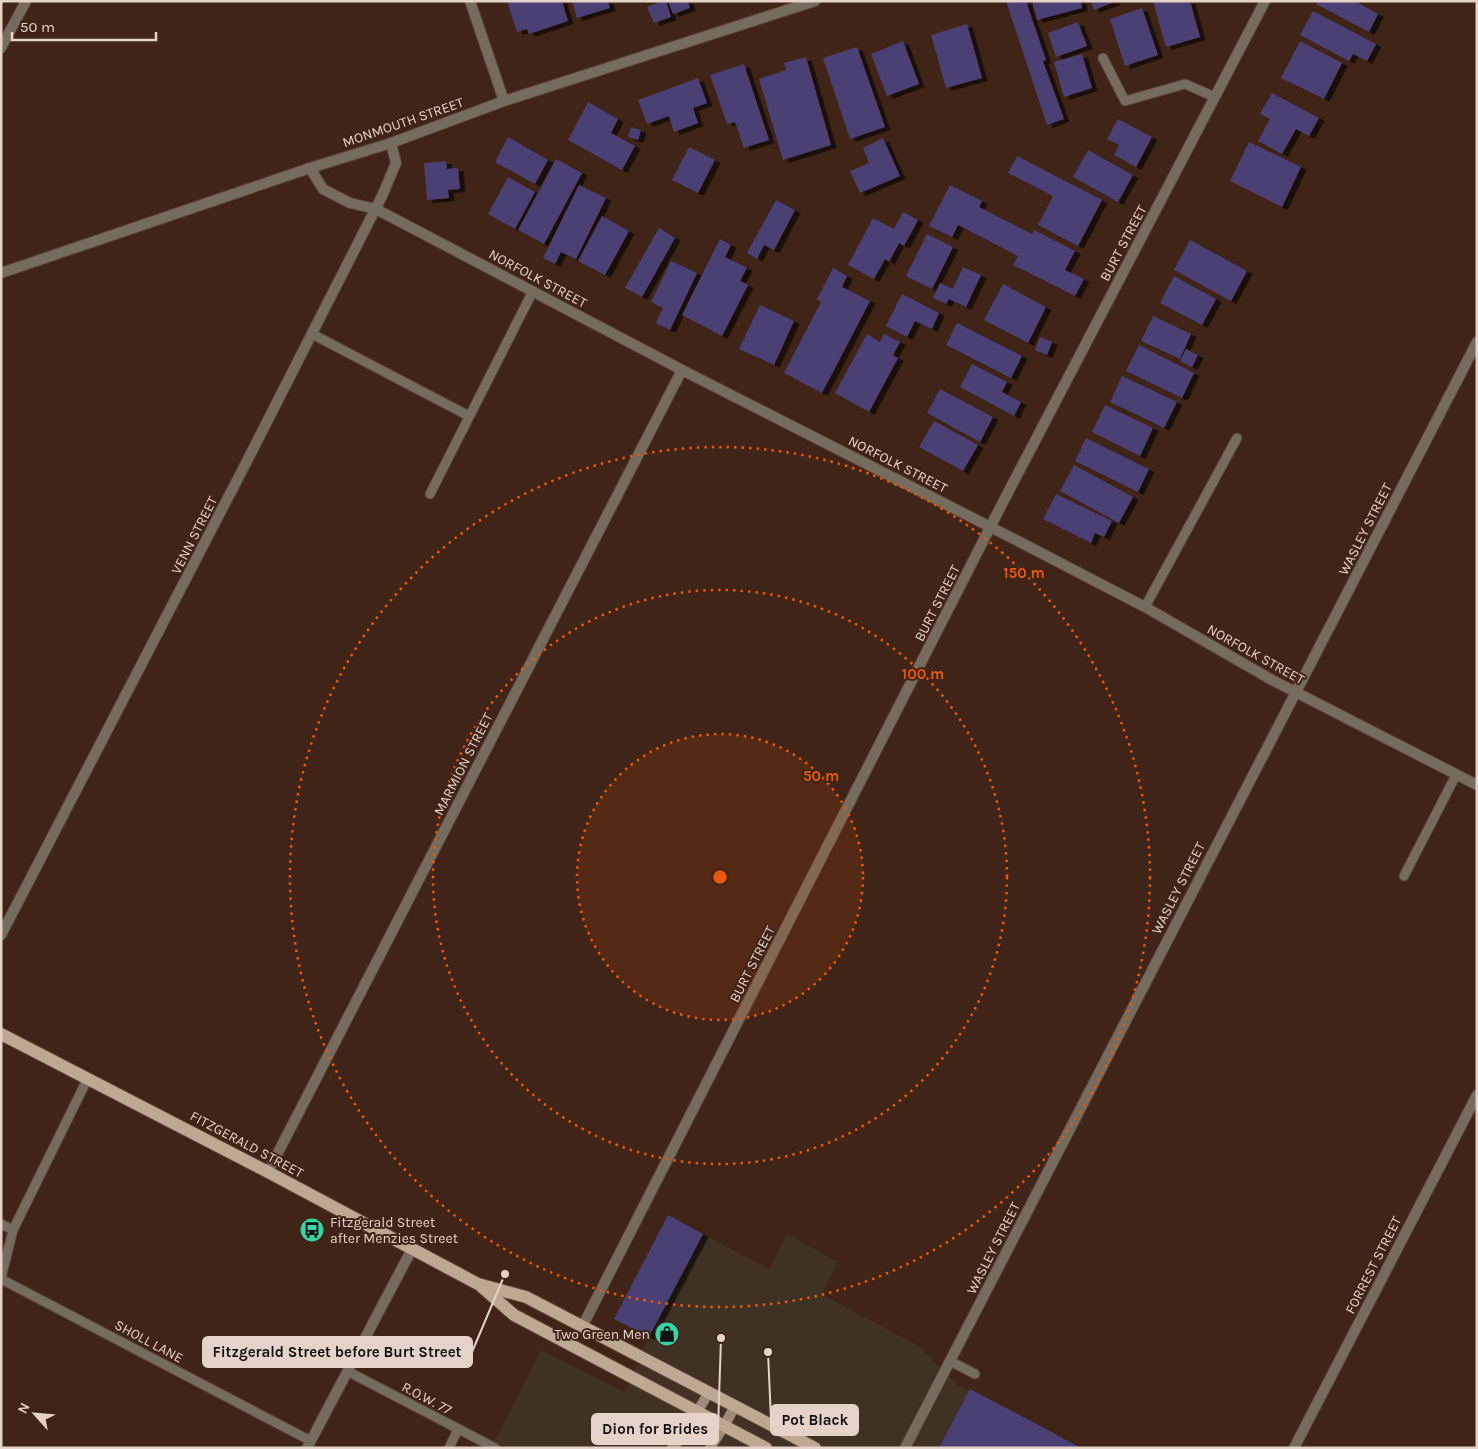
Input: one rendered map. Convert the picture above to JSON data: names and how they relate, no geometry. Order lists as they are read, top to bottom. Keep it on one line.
{"streets":{"main road":["FITZGERALD STREET"],"street":["MONMOUTH STREET","BURT STREET","NORFOLK STREET","WASLEY STREET","VENN STREET","MARMION STREET","FORREST STREET"],"lane":["SHOLL LANE","R.O.W. 77"]},"crossings":[["MONMOUTH STREET","NORFOLK STREET"],["MONMOUTH STREET","VENN STREET"],["BURT STREET","NORFOLK STREET"],["BURT STREET","FITZGERALD STREET"],["NORFOLK STREET","WASLEY STREET"],["NORFOLK STREET","VENN STREET"],["NORFOLK STREET","MARMION STREET"],["MARMION STREET","FITZGERALD STREET"],["FITZGERALD STREET","SHOLL LANE"]],"places":{"bus stop":["Fitzgerald Street after Menzies Street"],"other":["Fitzgerald Street before Burt Street","Dion for Brides","Pot Black"],"shop":["Two Green Men"]},"scale_bar":"50 m","north":"top left","rings":["150 m","100 m","50 m"]}
